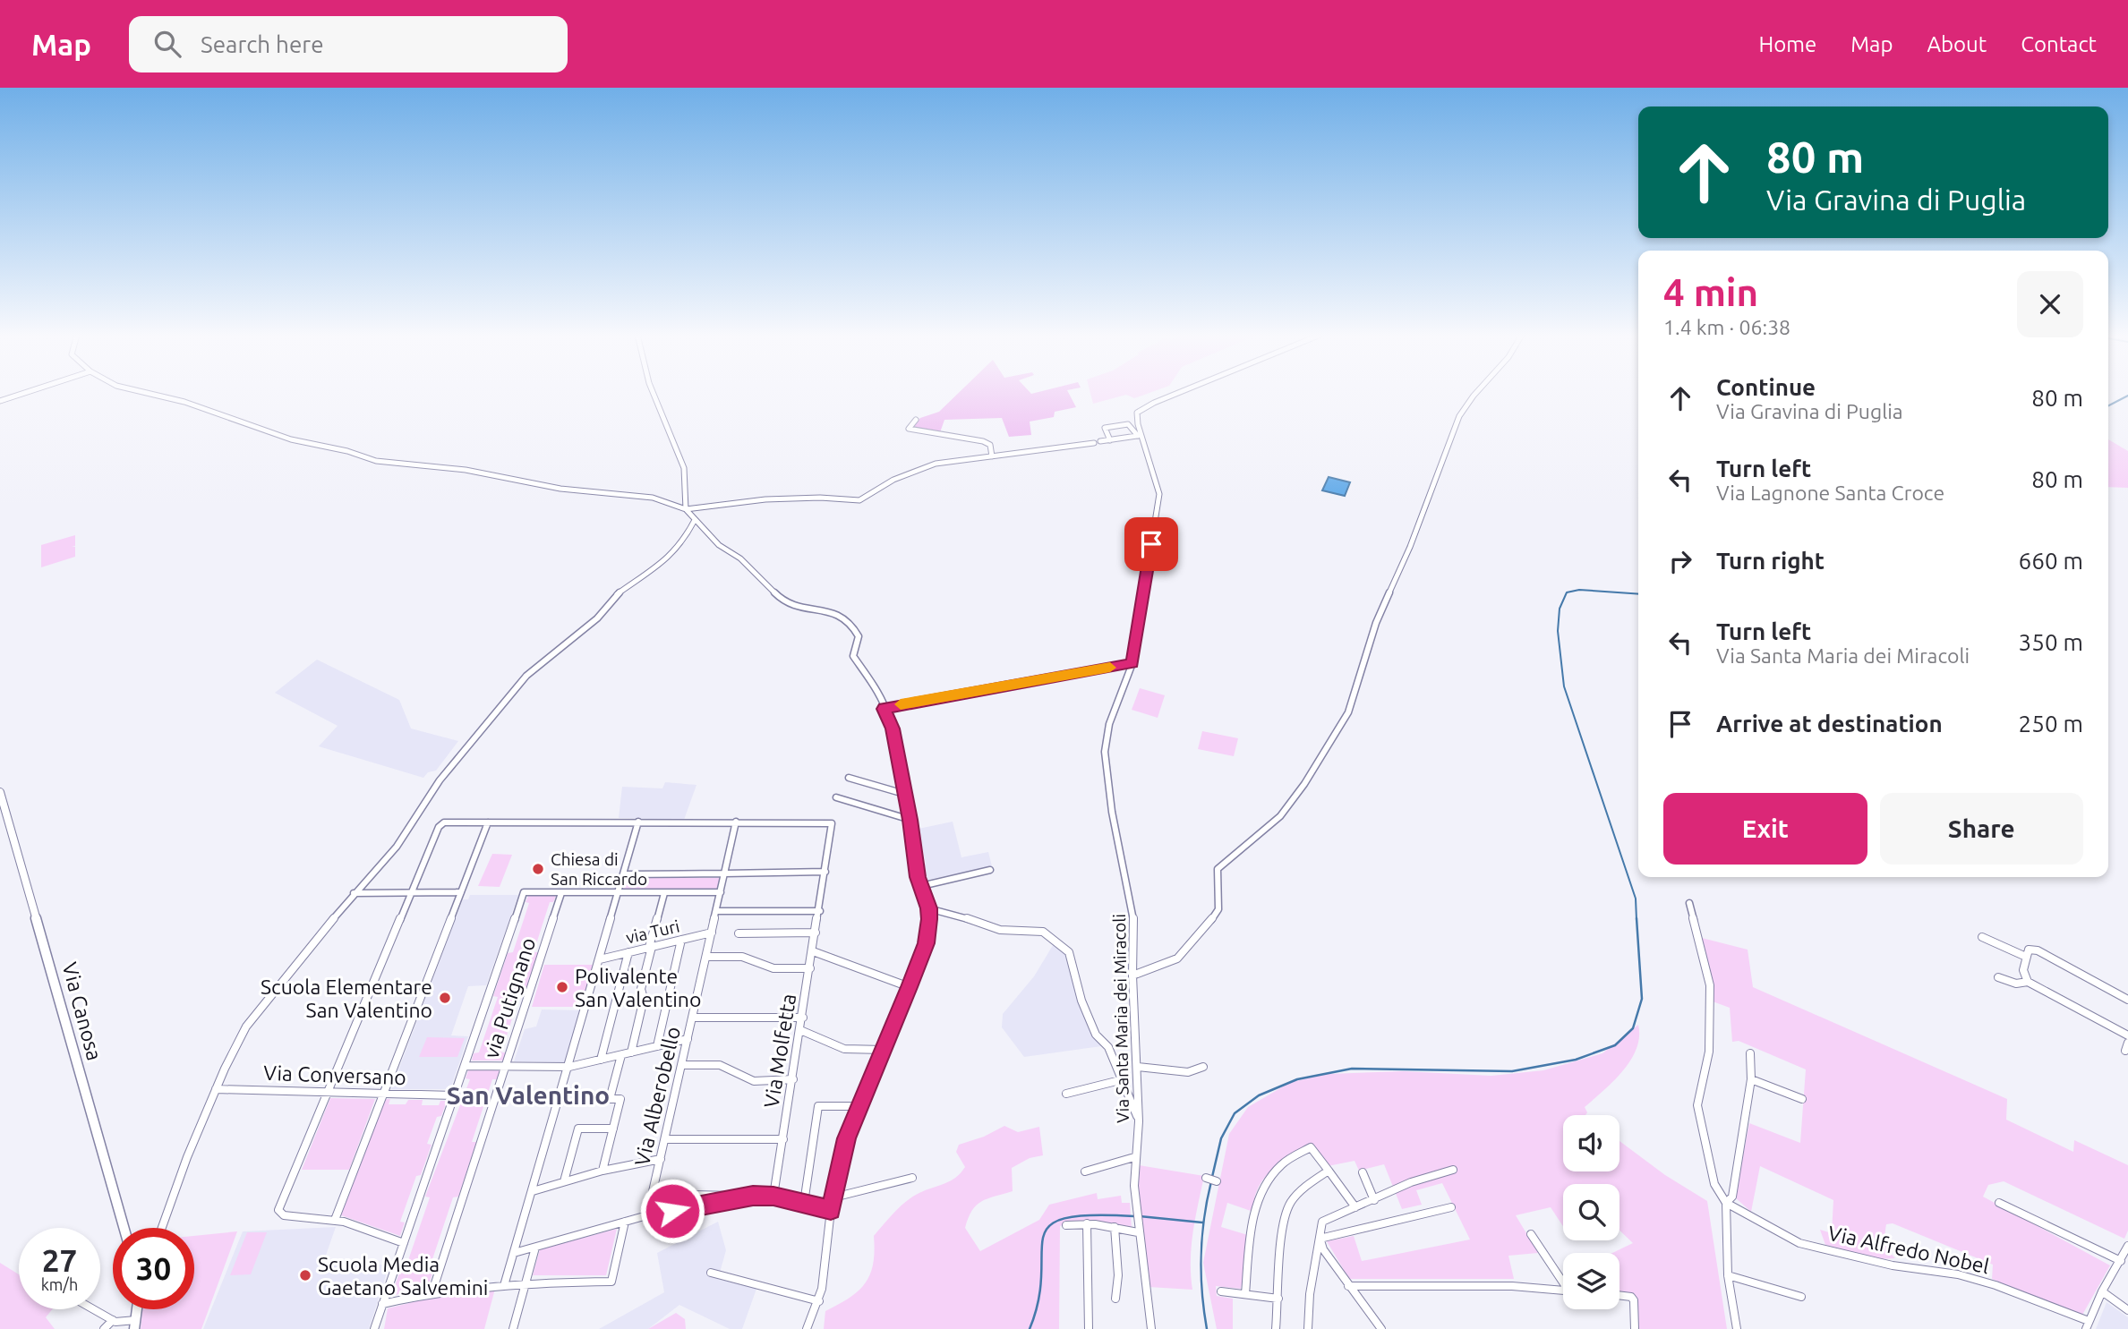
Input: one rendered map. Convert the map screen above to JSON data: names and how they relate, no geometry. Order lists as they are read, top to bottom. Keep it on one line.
{"streets":{"main road":["Via Canosa"],"street":["via Turi","via Putignano","Via Santa Maria dei Miracoli","Via Molfetta","Via Conversano","Via Alberobello","Via Alfredo Nobel"]},"crossings":[["via Turi","Via Alberobello"],["Via Molfetta","Via Alberobello"]],"districts":["San Valentino"],"places":["Chiesa di San Riccardo","Polivalente San Valentino","Scuola Elementare San Valentino","Scuola Media Gaetano Salvemini"],"page":{"header":"Map","search":"Search here","nav":["Home","Map","About","Contact"],"turn":["80 m","Via Gravina di Puglia"],"heading":["4 min","1.4 km · 06:38"],"list":[{"name":"Continue","note":"Via Gravina di Puglia","value":"80 m"},{"name":"Turn left","note":"Via Lagnone Santa Croce","value":"80 m"},{"name":"Turn right","value":"660 m"},{"name":"Turn left","note":"Via Santa Maria dei Miracoli","value":"350 m"},{"name":"Arrive at destination","value":"250 m"}],"buttons":["Exit","Share"],"speed":"27 km/h","limit":"30"}}
